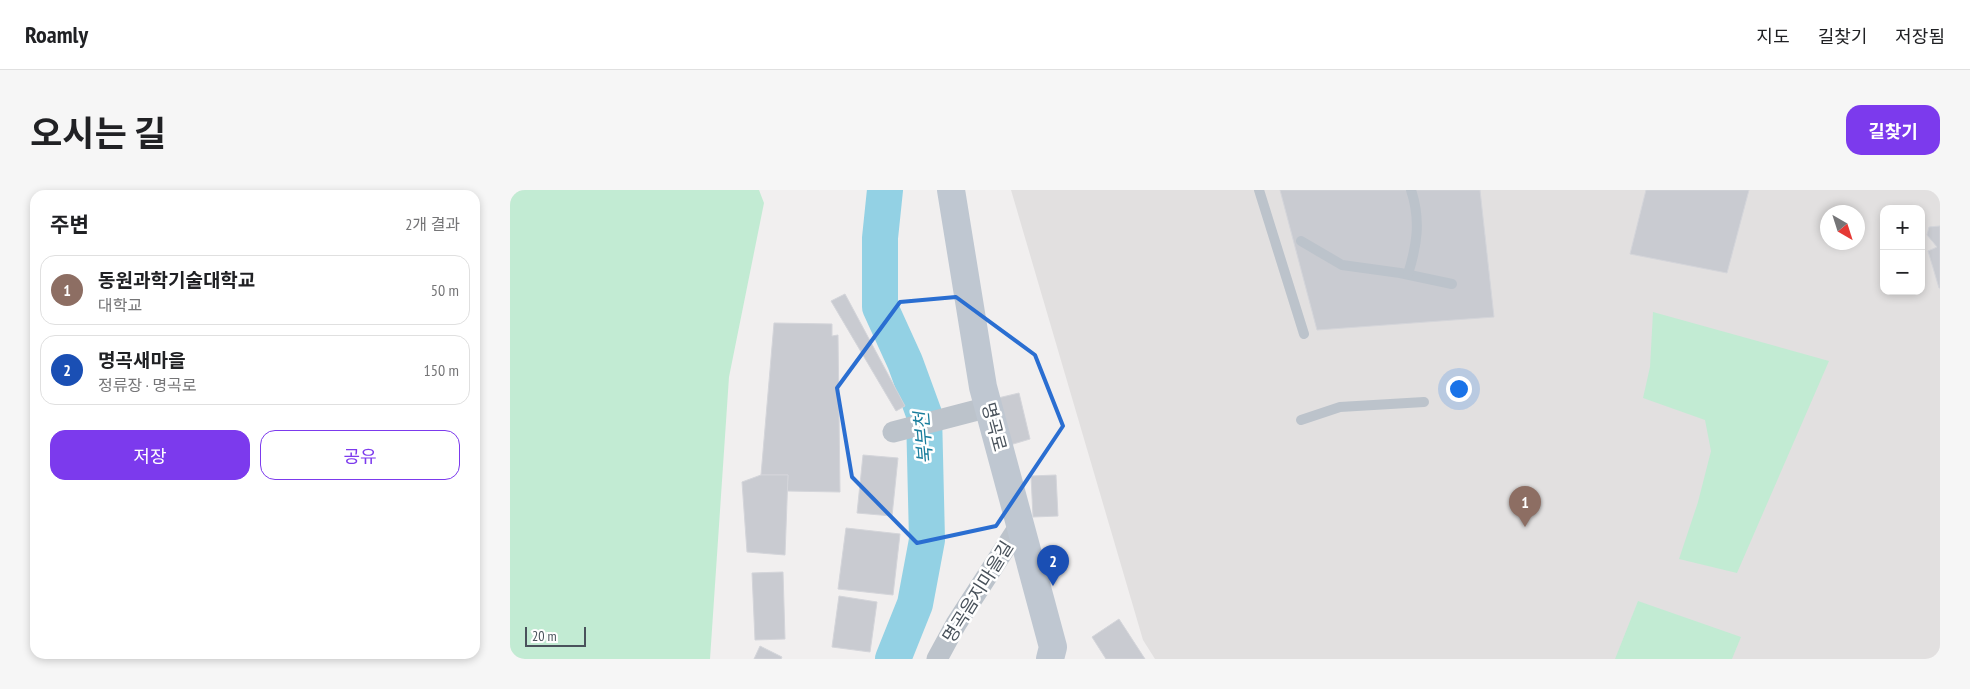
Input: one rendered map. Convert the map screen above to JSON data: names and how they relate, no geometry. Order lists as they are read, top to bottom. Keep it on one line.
{"streets":{"main road":["명곡로"],"street":["명곡음지마을길"]},"crossings":[["명곡로","명곡음지마을길"]],"water":["북부천"],"scale_bar":"20 m","north":"bottom right","page":{"header":"Roamly","nav":["지도","길찾기","저장됨"],"title":"오시는 길","buttons":["길찾기",["저장","공유"]],"heading":["주변","2개 결과"],"map_buttons":["+","−"],"list":[{"mark":"1","name":"동원과학기술대학교","note":"대학교","value":"50 m"},{"mark":"2","name":"명곡새마을","note":"정류장 · 명곡로","value":"150 m"}],"pins":["1","2"],"scale":"20 m"}}
